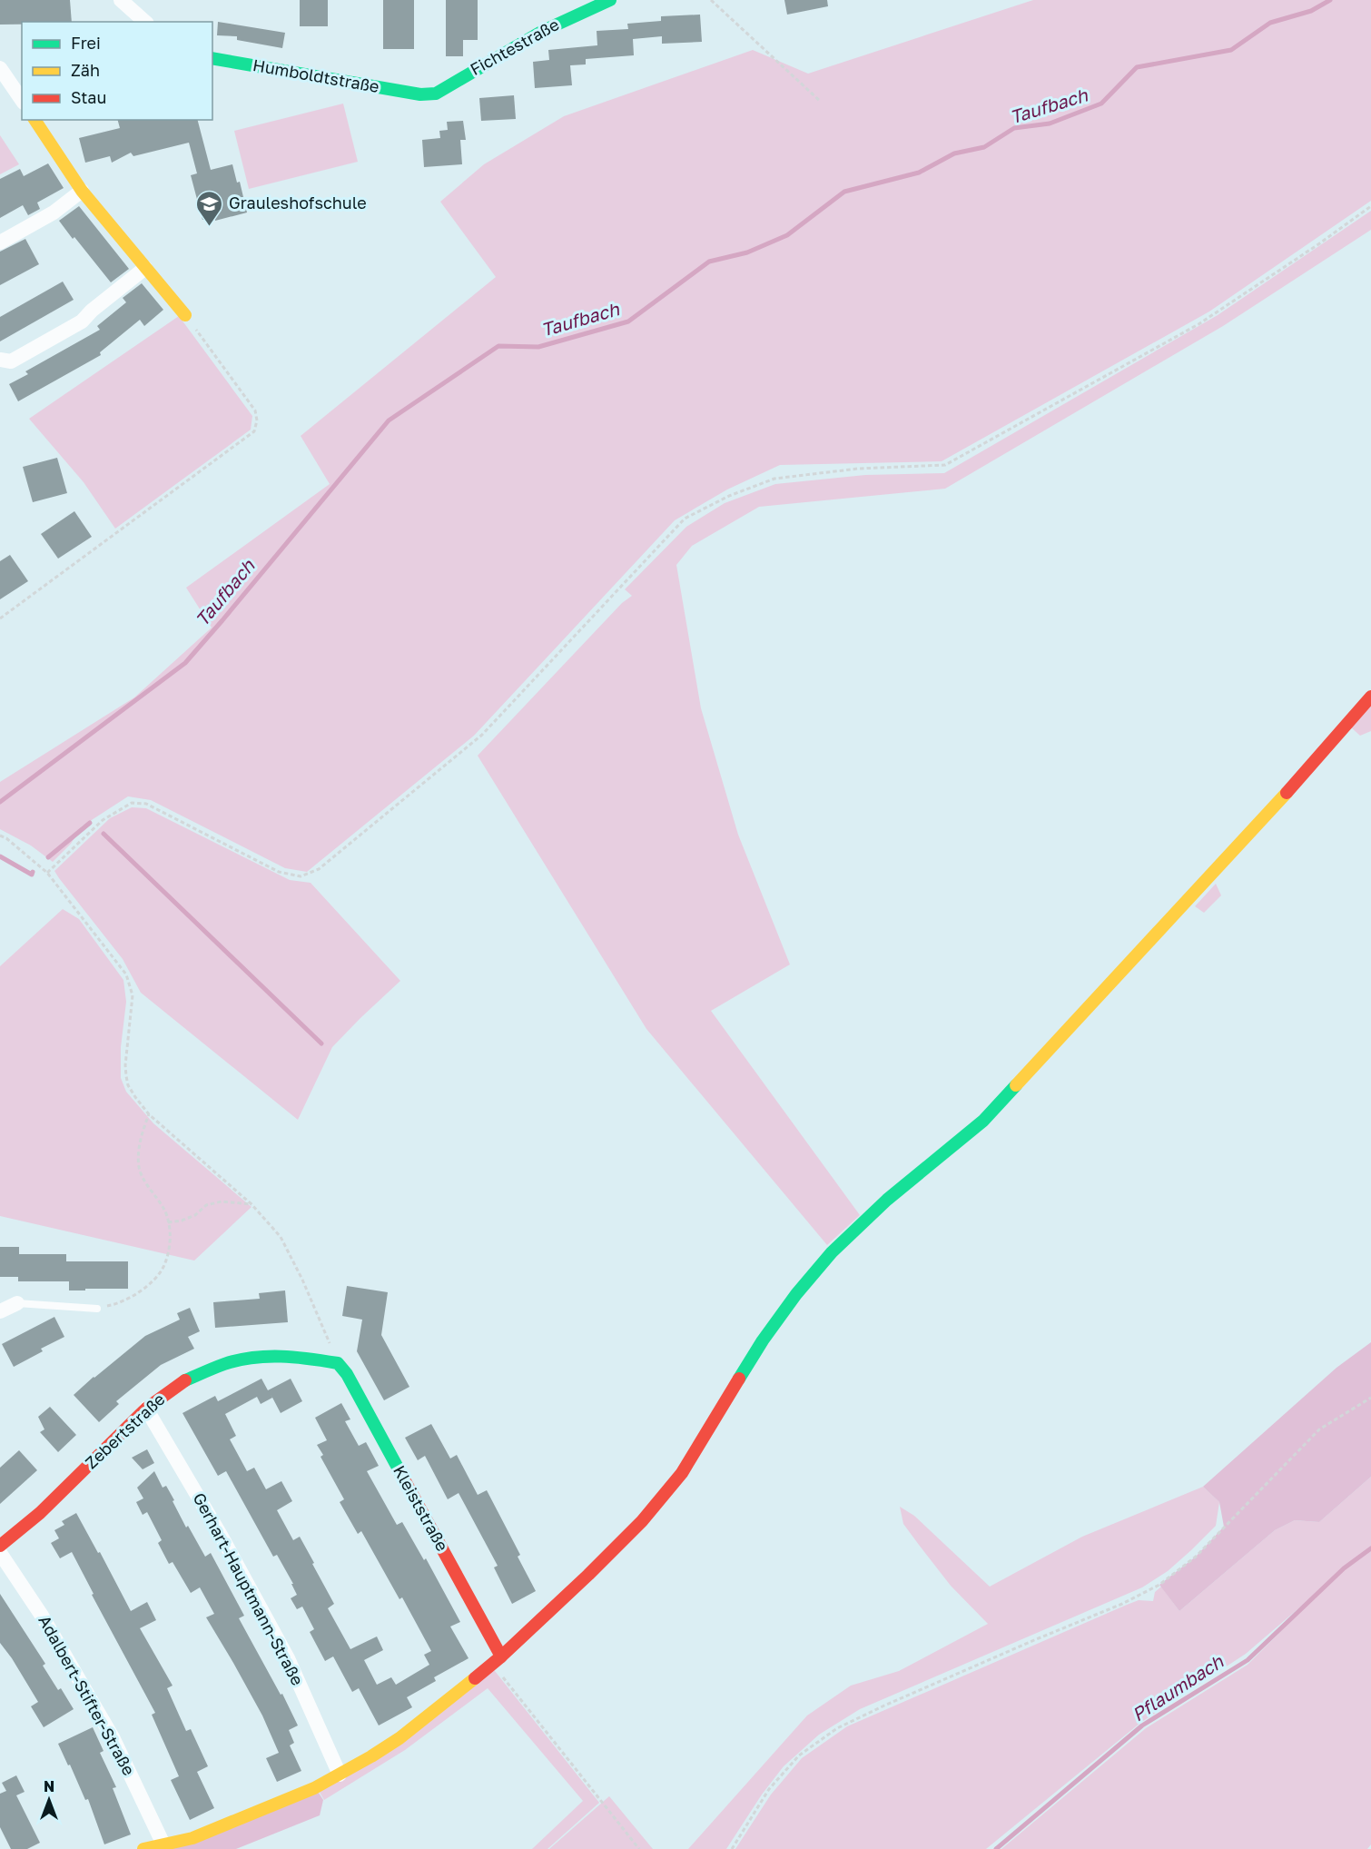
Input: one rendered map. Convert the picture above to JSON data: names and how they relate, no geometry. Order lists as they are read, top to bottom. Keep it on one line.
{"streets":{"street":["Fichtestraße","Humboldtstraße","Zebertstraße","Kleiststraße","Gerhart-Hauptmann-Straße","Adalbert-Stifter-Straße"]},"crossings":[["Fichtestraße","Humboldtstraße"],["Zebertstraße","Kleiststraße"],["Zebertstraße","Gerhart-Hauptmann-Straße"]],"water":["Taufbach","Pflaumbach"],"places":{"school or university":["Grauleshofschule"]},"legend":["Frei","Zäh","Stau"],"north":"top"}
